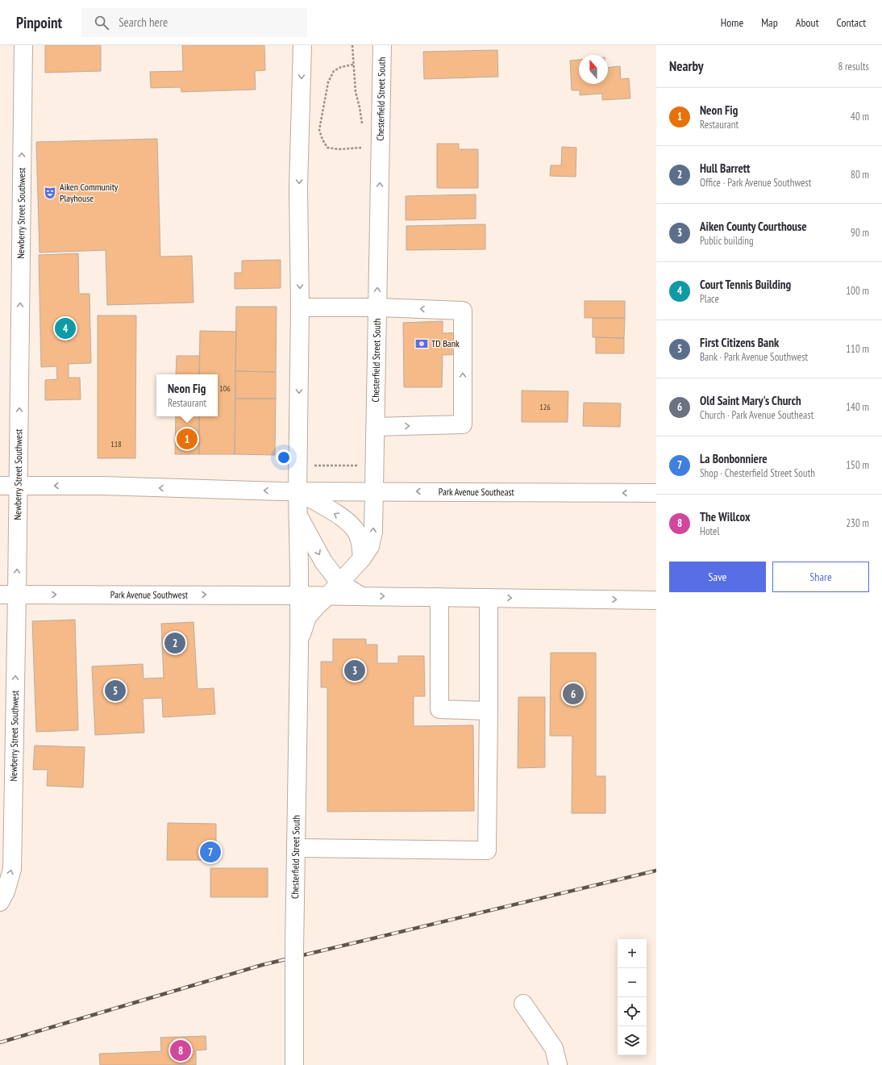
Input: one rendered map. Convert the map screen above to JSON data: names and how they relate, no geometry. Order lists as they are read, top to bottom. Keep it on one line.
{"streets":{"main road":["Chesterfield Street South","Newberry Street Southwest","Park Avenue Southeast","Park Avenue Southwest"]},"crossings":[["Chesterfield Street South","Park Avenue Southeast"],["Chesterfield Street South","Park Avenue Southwest"],["Newberry Street Southwest","Park Avenue Southwest"]],"one_way":["Newberry Street Southwest"],"places":{"theatre":["Aiken Community Playhouse"],"bank":["TD Bank"]},"house_numbers":["106","126","118"],"north":"top","page":{"header":"Pinpoint","search":"Search here","nav":["Home","Map","About","Contact"],"heading":["Nearby","8 results"],"list":[{"mark":"1","name":"Neon Fig","note":"Restaurant","value":"40 m"},{"mark":"2","name":"Hull Barrett","note":"Office · Park Avenue Southwest","value":"80 m"},{"mark":"3","name":"Aiken County Courthouse","note":"Public building","value":"90 m"},{"mark":"4","name":"Court Tennis Building","note":"Place","value":"100 m"},{"mark":"5","name":"First Citizens Bank","note":"Bank · Park Avenue Southwest","value":"110 m"},{"mark":"6","name":"Old Saint Mary's Church","note":"Church · Park Avenue Southeast","value":"140 m"},{"mark":"7","name":"La Bonbonniere","note":"Shop · Chesterfield Street South","value":"150 m"},{"mark":"8","name":"The Willcox","note":"Hotel","value":"230 m"}],"pins":["4","1","2","3","5","6","7","8"],"popup":["Neon Fig","Restaurant"],"buttons":["Save","Share"],"map_buttons":["+","−"]}}
